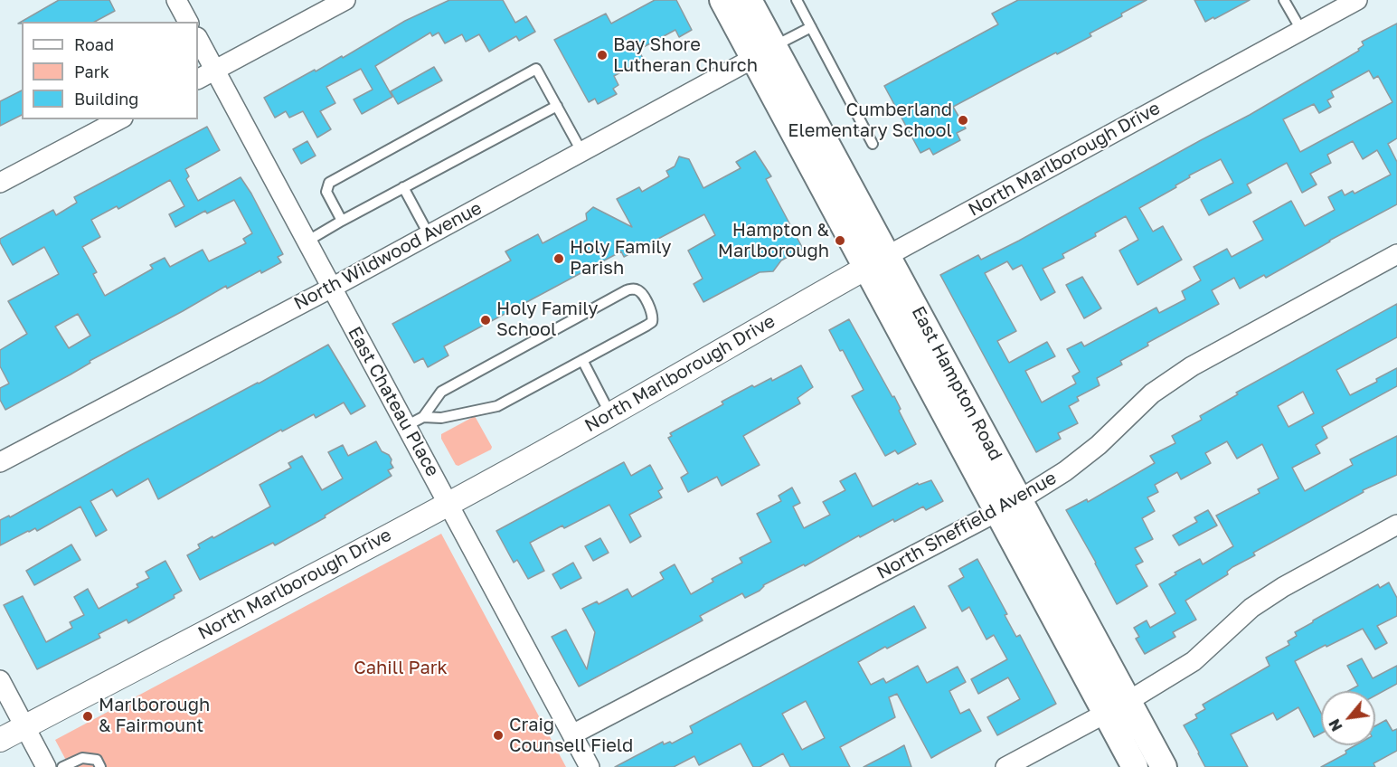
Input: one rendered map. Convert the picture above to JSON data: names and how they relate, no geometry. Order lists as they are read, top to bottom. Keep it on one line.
{"streets":{"main road":["East Hampton Road"],"street":["North Marlborough Drive","North Wildwood Avenue","East Chateau Place","North Sheffield Avenue"]},"crossings":[["North Marlborough Drive","East Hampton Road"],["North Marlborough Drive","East Chateau Place"],["North Wildwood Avenue","East Hampton Road"],["North Wildwood Avenue","East Chateau Place"],["East Hampton Road","North Sheffield Avenue"],["East Chateau Place","North Sheffield Avenue"]],"parks":["Cahill Park"],"places":["Bay Shore Lutheran Church","Cumberland Elementary School","Hampton & Marlborough","Holy Family Parish","Holy Family School","Marlborough & Fairmount","Craig Counsell Field"],"legend":["Road","Park","Building"],"north":"bottom left"}
